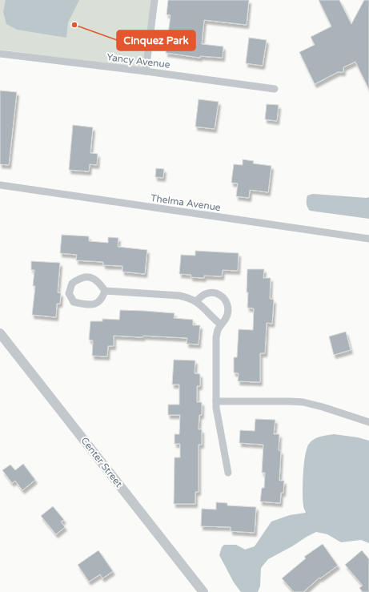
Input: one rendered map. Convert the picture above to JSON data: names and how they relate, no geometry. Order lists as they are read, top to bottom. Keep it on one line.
{"streets":{"street":["Yancy Avenue","Thelma Avenue","Center Street"]},"places":["Cinquez Park"]}
